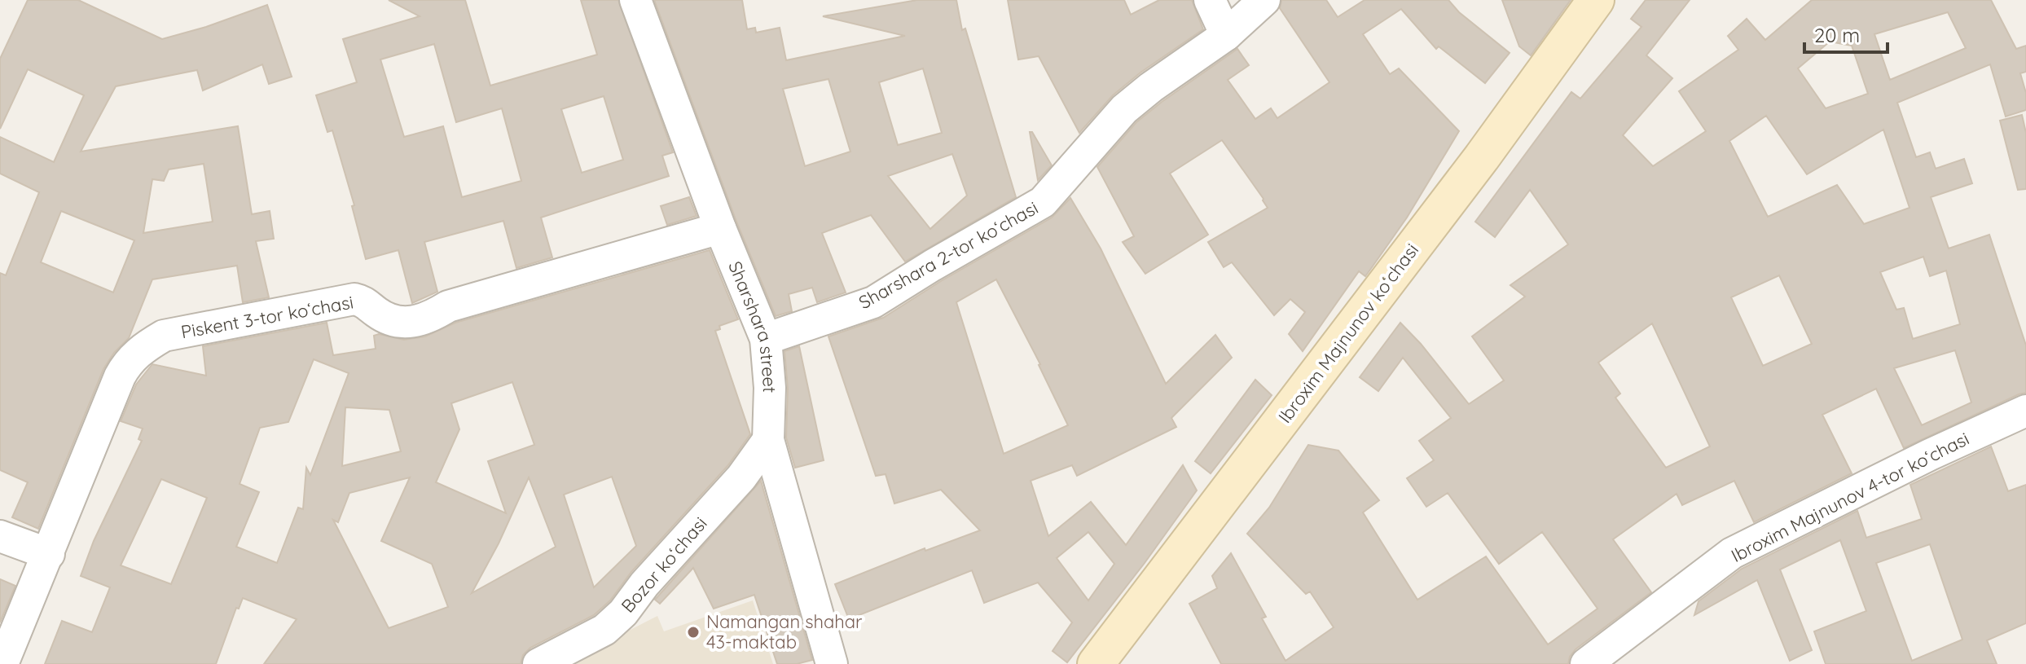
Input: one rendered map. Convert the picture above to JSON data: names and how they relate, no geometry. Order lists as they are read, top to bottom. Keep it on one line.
{"streets":{"street":["Sharshara 2-tor koʻchasi","Piskent 3-tor koʻchasi","Sharshara street","Ibroxim Majnunov koʻchasi","Ibroxim Majnunov 4-tor koʻchasi","Bozor koʻchasi"]},"crossings":[["Sharshara 2-tor koʻchasi","Sharshara street"],["Piskent 3-tor koʻchasi","Sharshara street"],["Sharshara street","Bozor koʻchasi"]],"places":["Namangan shahar 43-maktab"],"scale_bar":"20 m"}
